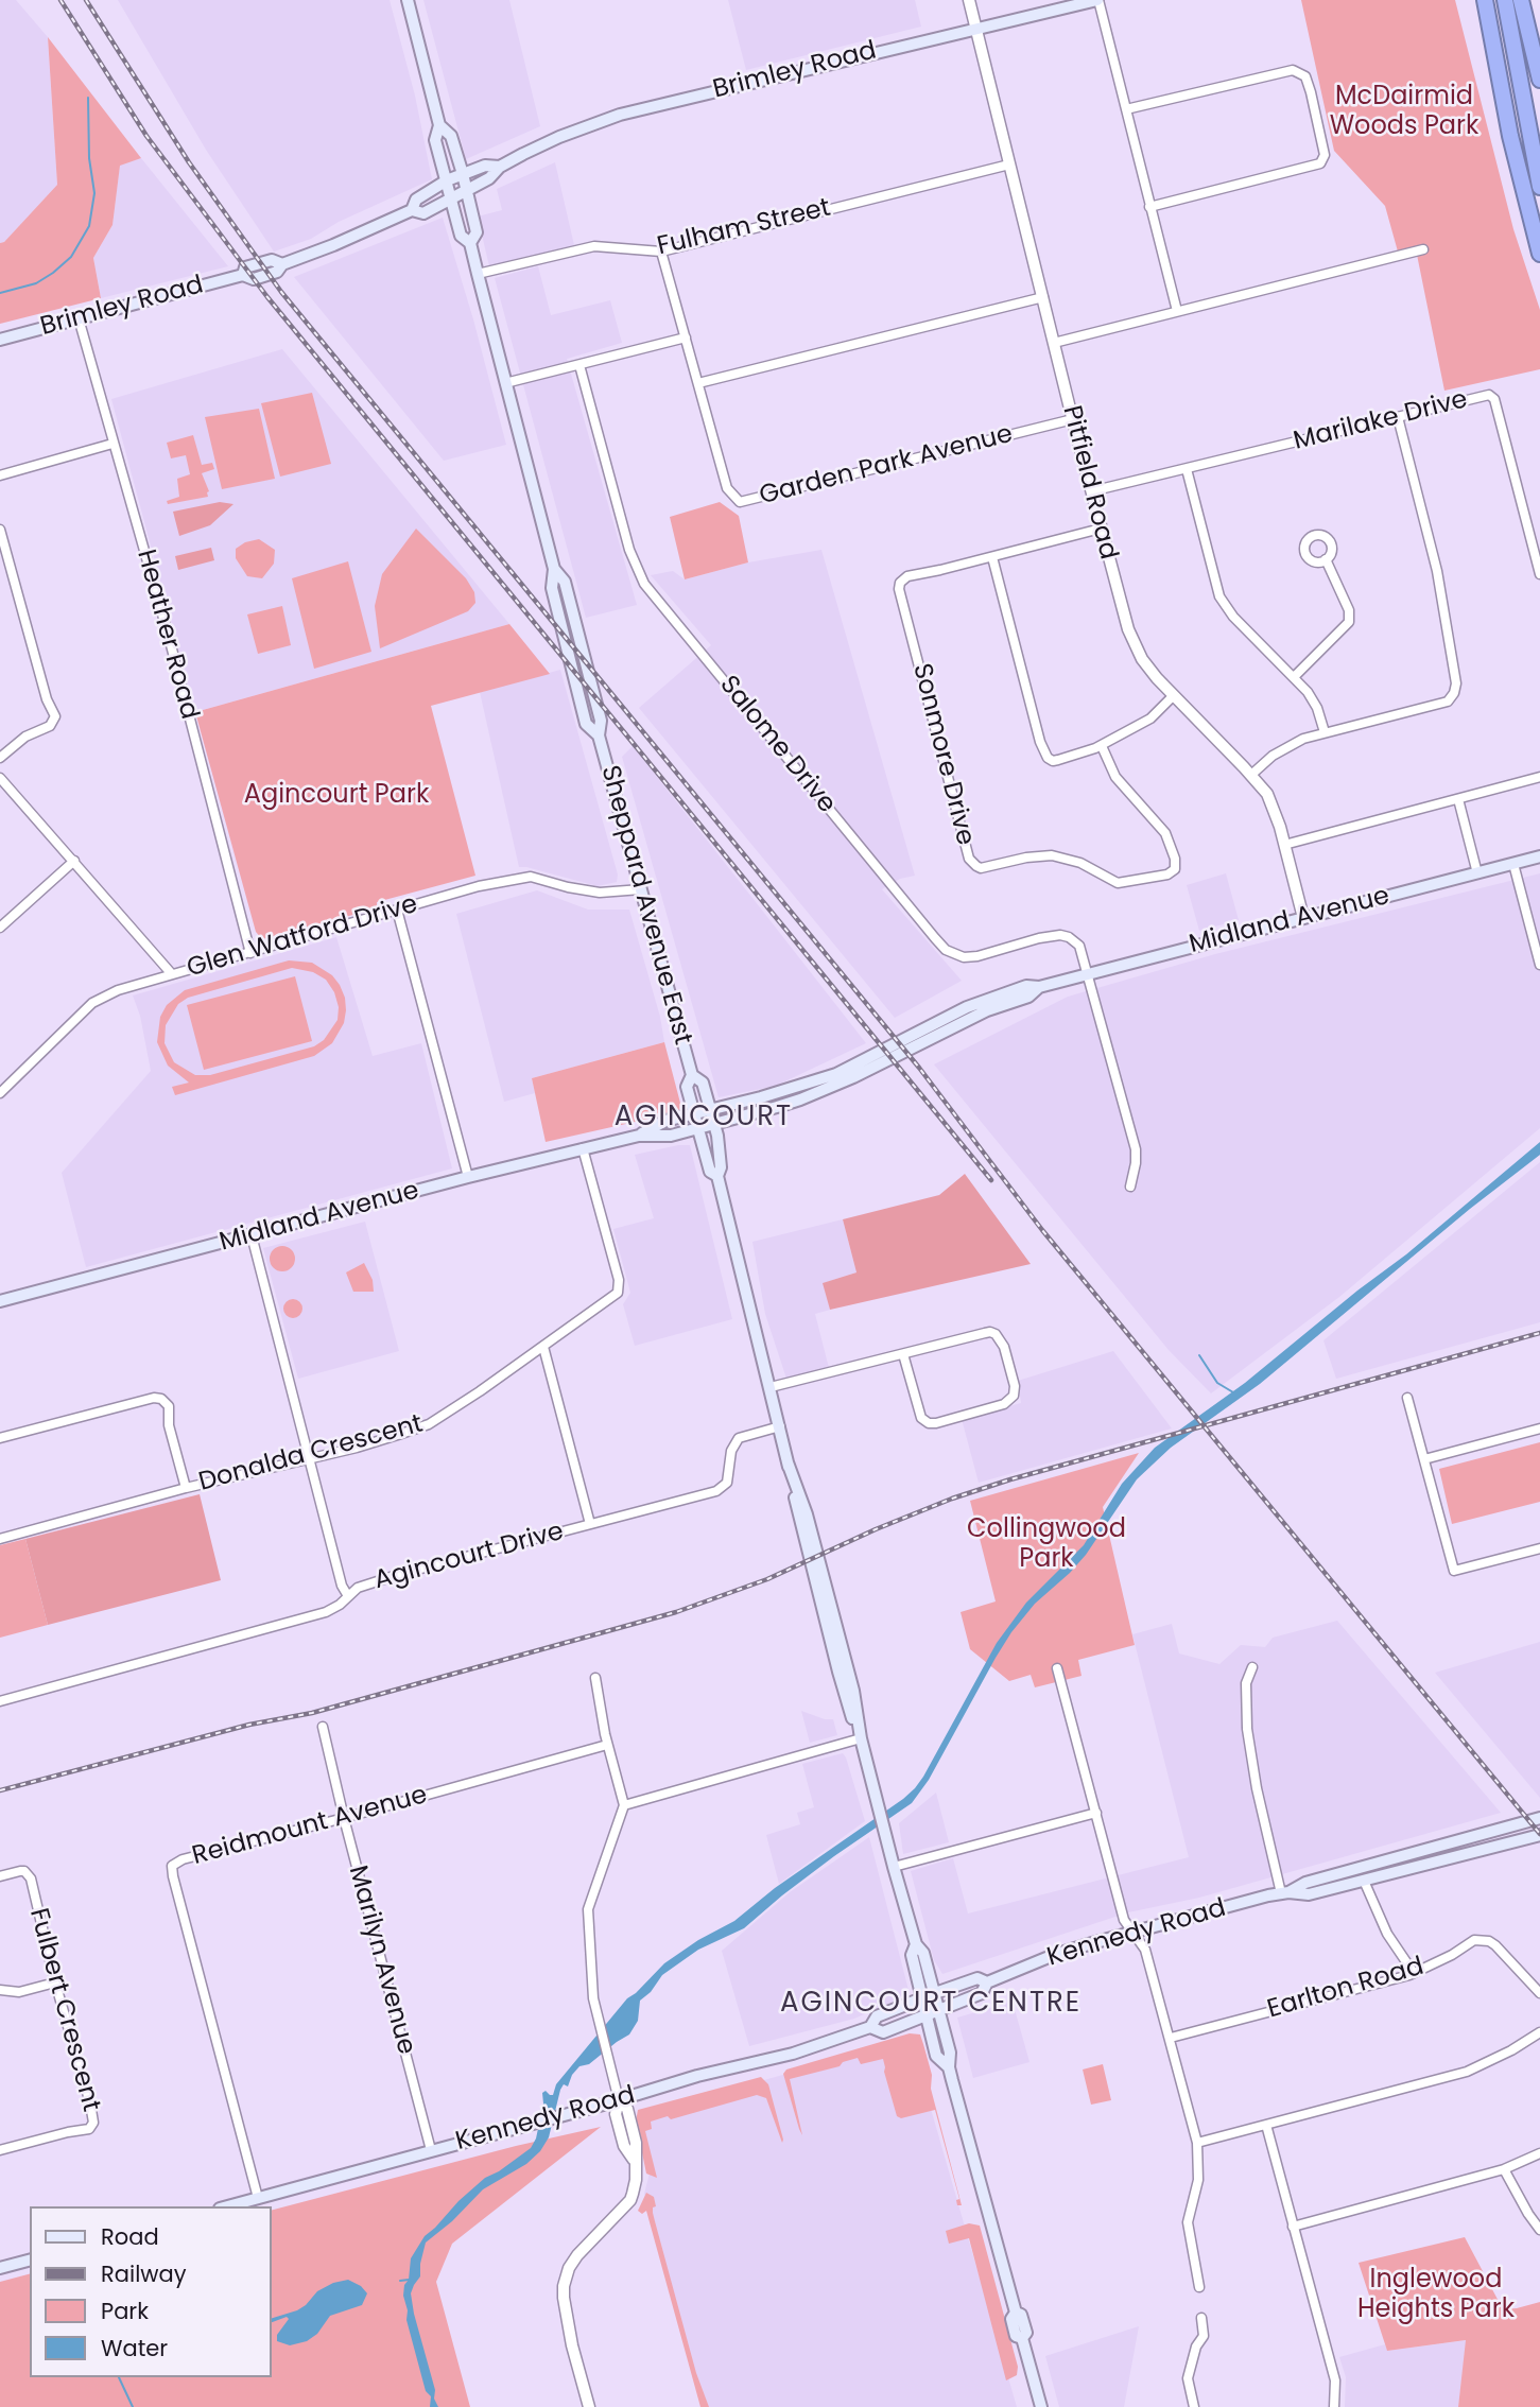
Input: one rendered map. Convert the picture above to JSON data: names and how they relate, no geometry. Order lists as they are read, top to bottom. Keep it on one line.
{"streets":{"main road":["Brimley Road","Sheppard Avenue East","Midland Avenue","Kennedy Road"],"street":["Fulham Street","Marilake Drive","Garden Park Avenue","Pitfield Road","Heather Road","Salome Drive","Sonmore Drive","Glen Watford Drive","Donalda Crescent","Agincourt Drive","Reidmount Avenue","Marilyn Avenue","Earlton Road","Fulbert Crescent"]},"crossings":[["Brimley Road","Pitfield Road"],["Brimley Road","Heather Road"],["Brimley Road","Sheppard Avenue East"],["Fulham Street","Garden Park Avenue"],["Fulham Street","Pitfield Road"],["Fulham Street","Sheppard Avenue East"],["Marilake Drive","Pitfield Road"],["Garden Park Avenue","Pitfield Road"],["Pitfield Road","Sonmore Drive"],["Pitfield Road","Midland Avenue"],["Heather Road","Glen Watford Drive"],["Salome Drive","Midland Avenue"],["Sheppard Avenue East","Midland Avenue"],["Sheppard Avenue East","Glen Watford Drive"],["Sheppard Avenue East","Agincourt Drive"],["Sheppard Avenue East","Kennedy Road"],["Midland Avenue","Donalda Crescent"],["Reidmount Avenue","Kennedy Road"],["Reidmount Avenue","Marilyn Avenue"],["Kennedy Road","Marilyn Avenue"]],"districts":["AGINCOURT","AGINCOURT CENTRE"],"parks":["McDairmid Woods Park","Agincourt Park","Collingwood Park","Inglewood Heights Park"],"legend":["Road","Railway","Park","Water"]}
